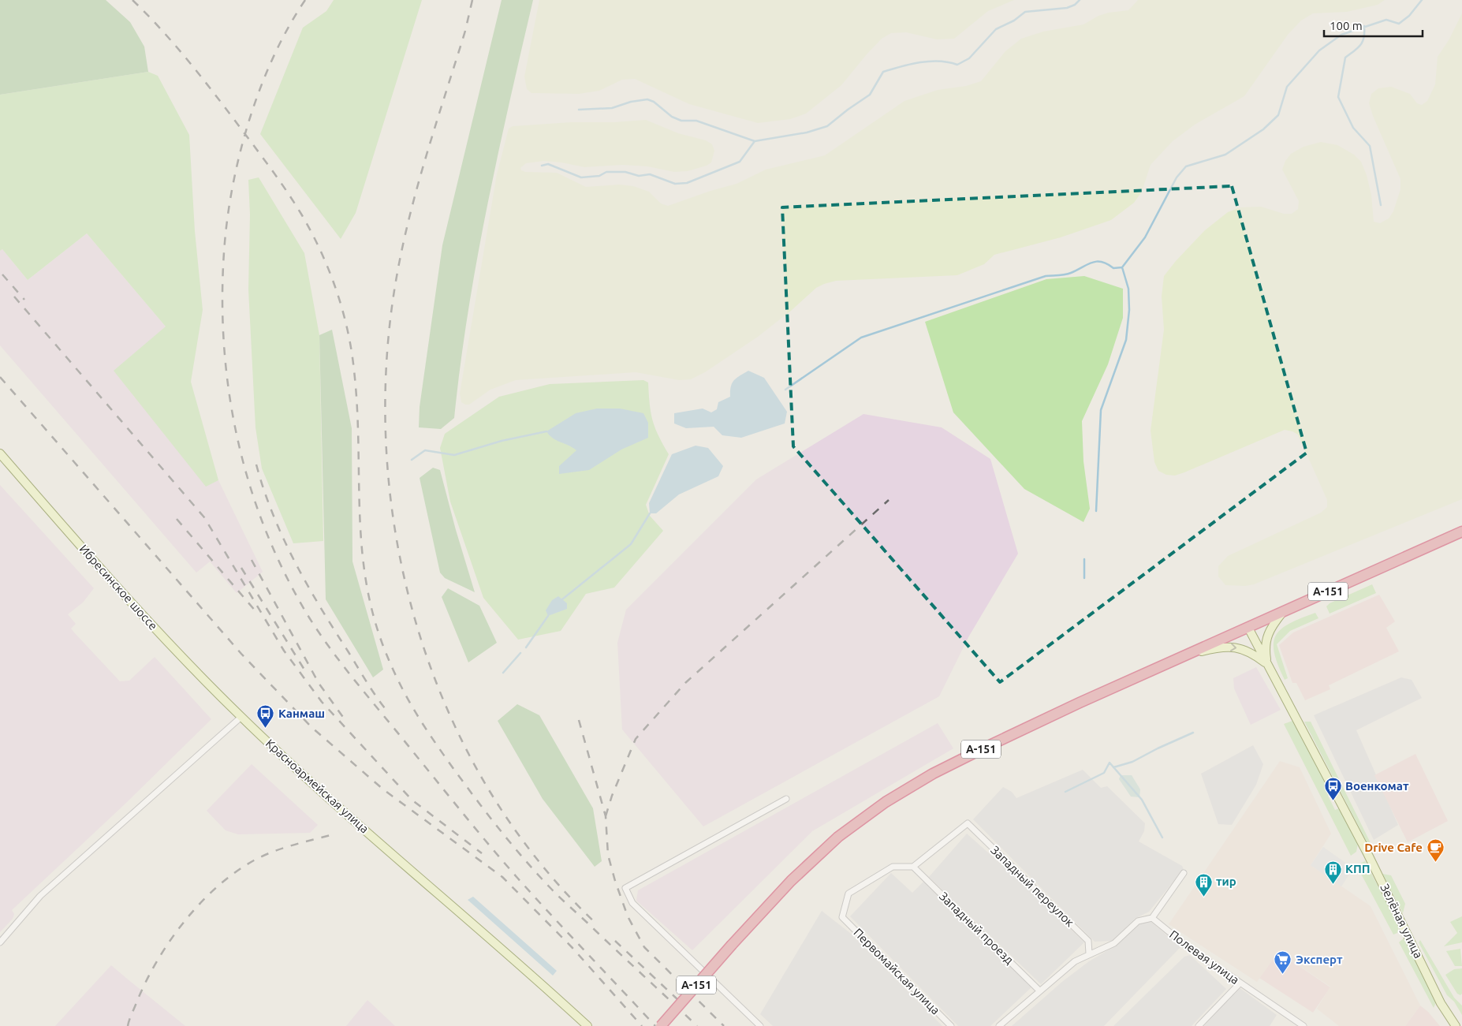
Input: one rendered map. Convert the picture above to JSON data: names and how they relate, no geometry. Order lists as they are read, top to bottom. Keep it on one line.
{"streets":{"highway":["А-151"],"main road":["Ибресинское шоссе","Красноармейская улица","Зелёная улица"],"street":["Западный переулок","Западный проезд","Полевая улица","Первомайская улица"]},"crossings":[["Ибресинское шоссе","Красноармейская улица"],["А-151","Зелёная улица"],["Западный переулок","Западный проезд"],["Западный переулок","Первомайская улица"],["Западный проезд","Первомайская улица"]],"places":{"bus stop":["Канмаш","Военкомат"],"cafe":["Drive Cafe"],"building":["КПП","тир"],"supermarket":["Эксперт"]},"scale_bar":"100 m"}
